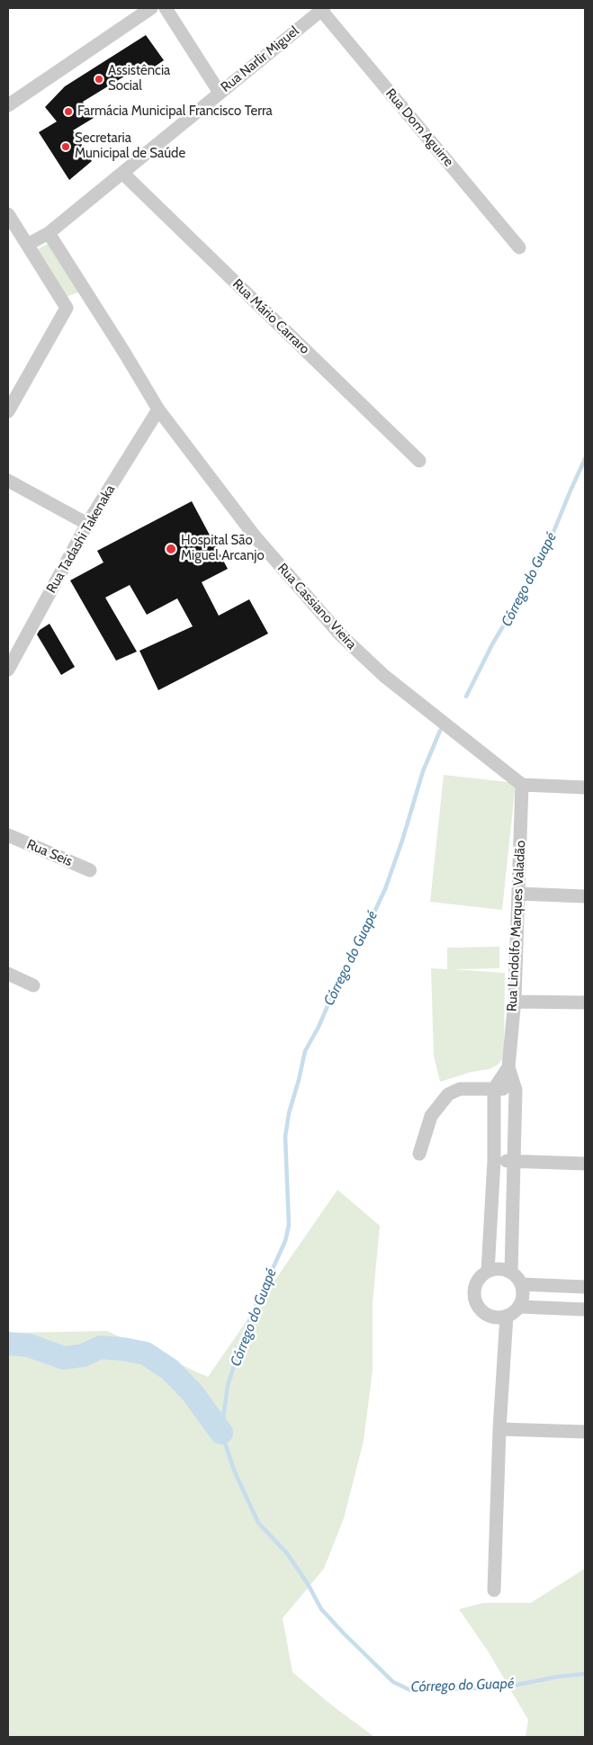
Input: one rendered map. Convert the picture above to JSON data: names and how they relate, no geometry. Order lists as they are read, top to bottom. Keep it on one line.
{"streets":{"street":["Rua Narlir Miguel","Rua Dom Aguirre","Rua Mário Carraro","Rua Tadashi Takenaka","Rua Cassiano Vieira","Rua Seis","Rua Lindolfo Marques Valadão"]},"crossings":[["Rua Narlir Miguel","Rua Dom Aguirre"],["Rua Narlir Miguel","Rua Mário Carraro"],["Rua Narlir Miguel","Rua Cassiano Vieira"],["Rua Tadashi Takenaka","Rua Cassiano Vieira"],["Rua Cassiano Vieira","Rua Lindolfo Marques Valadão"]],"water":["Córrego do Guapé"],"places":["Assistência Social","Farmácia Municipal Francisco Terra","Secretaria Municipal de Saúde","Hospital São Miguel Arcanjo"]}
